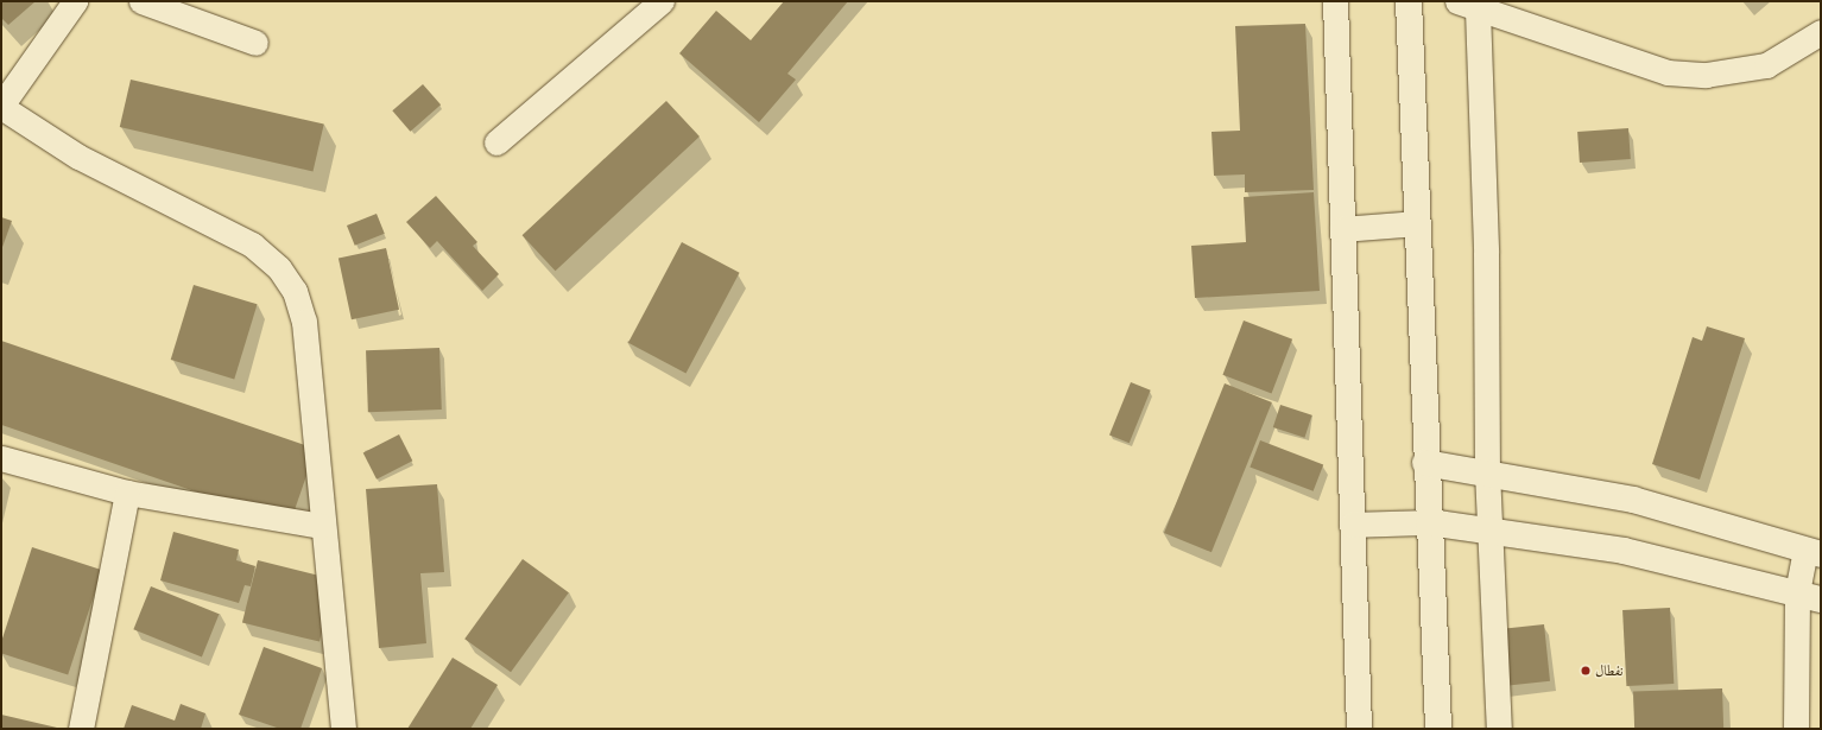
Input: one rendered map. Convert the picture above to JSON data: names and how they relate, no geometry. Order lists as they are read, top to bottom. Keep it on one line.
{"places":["نفطال"]}
